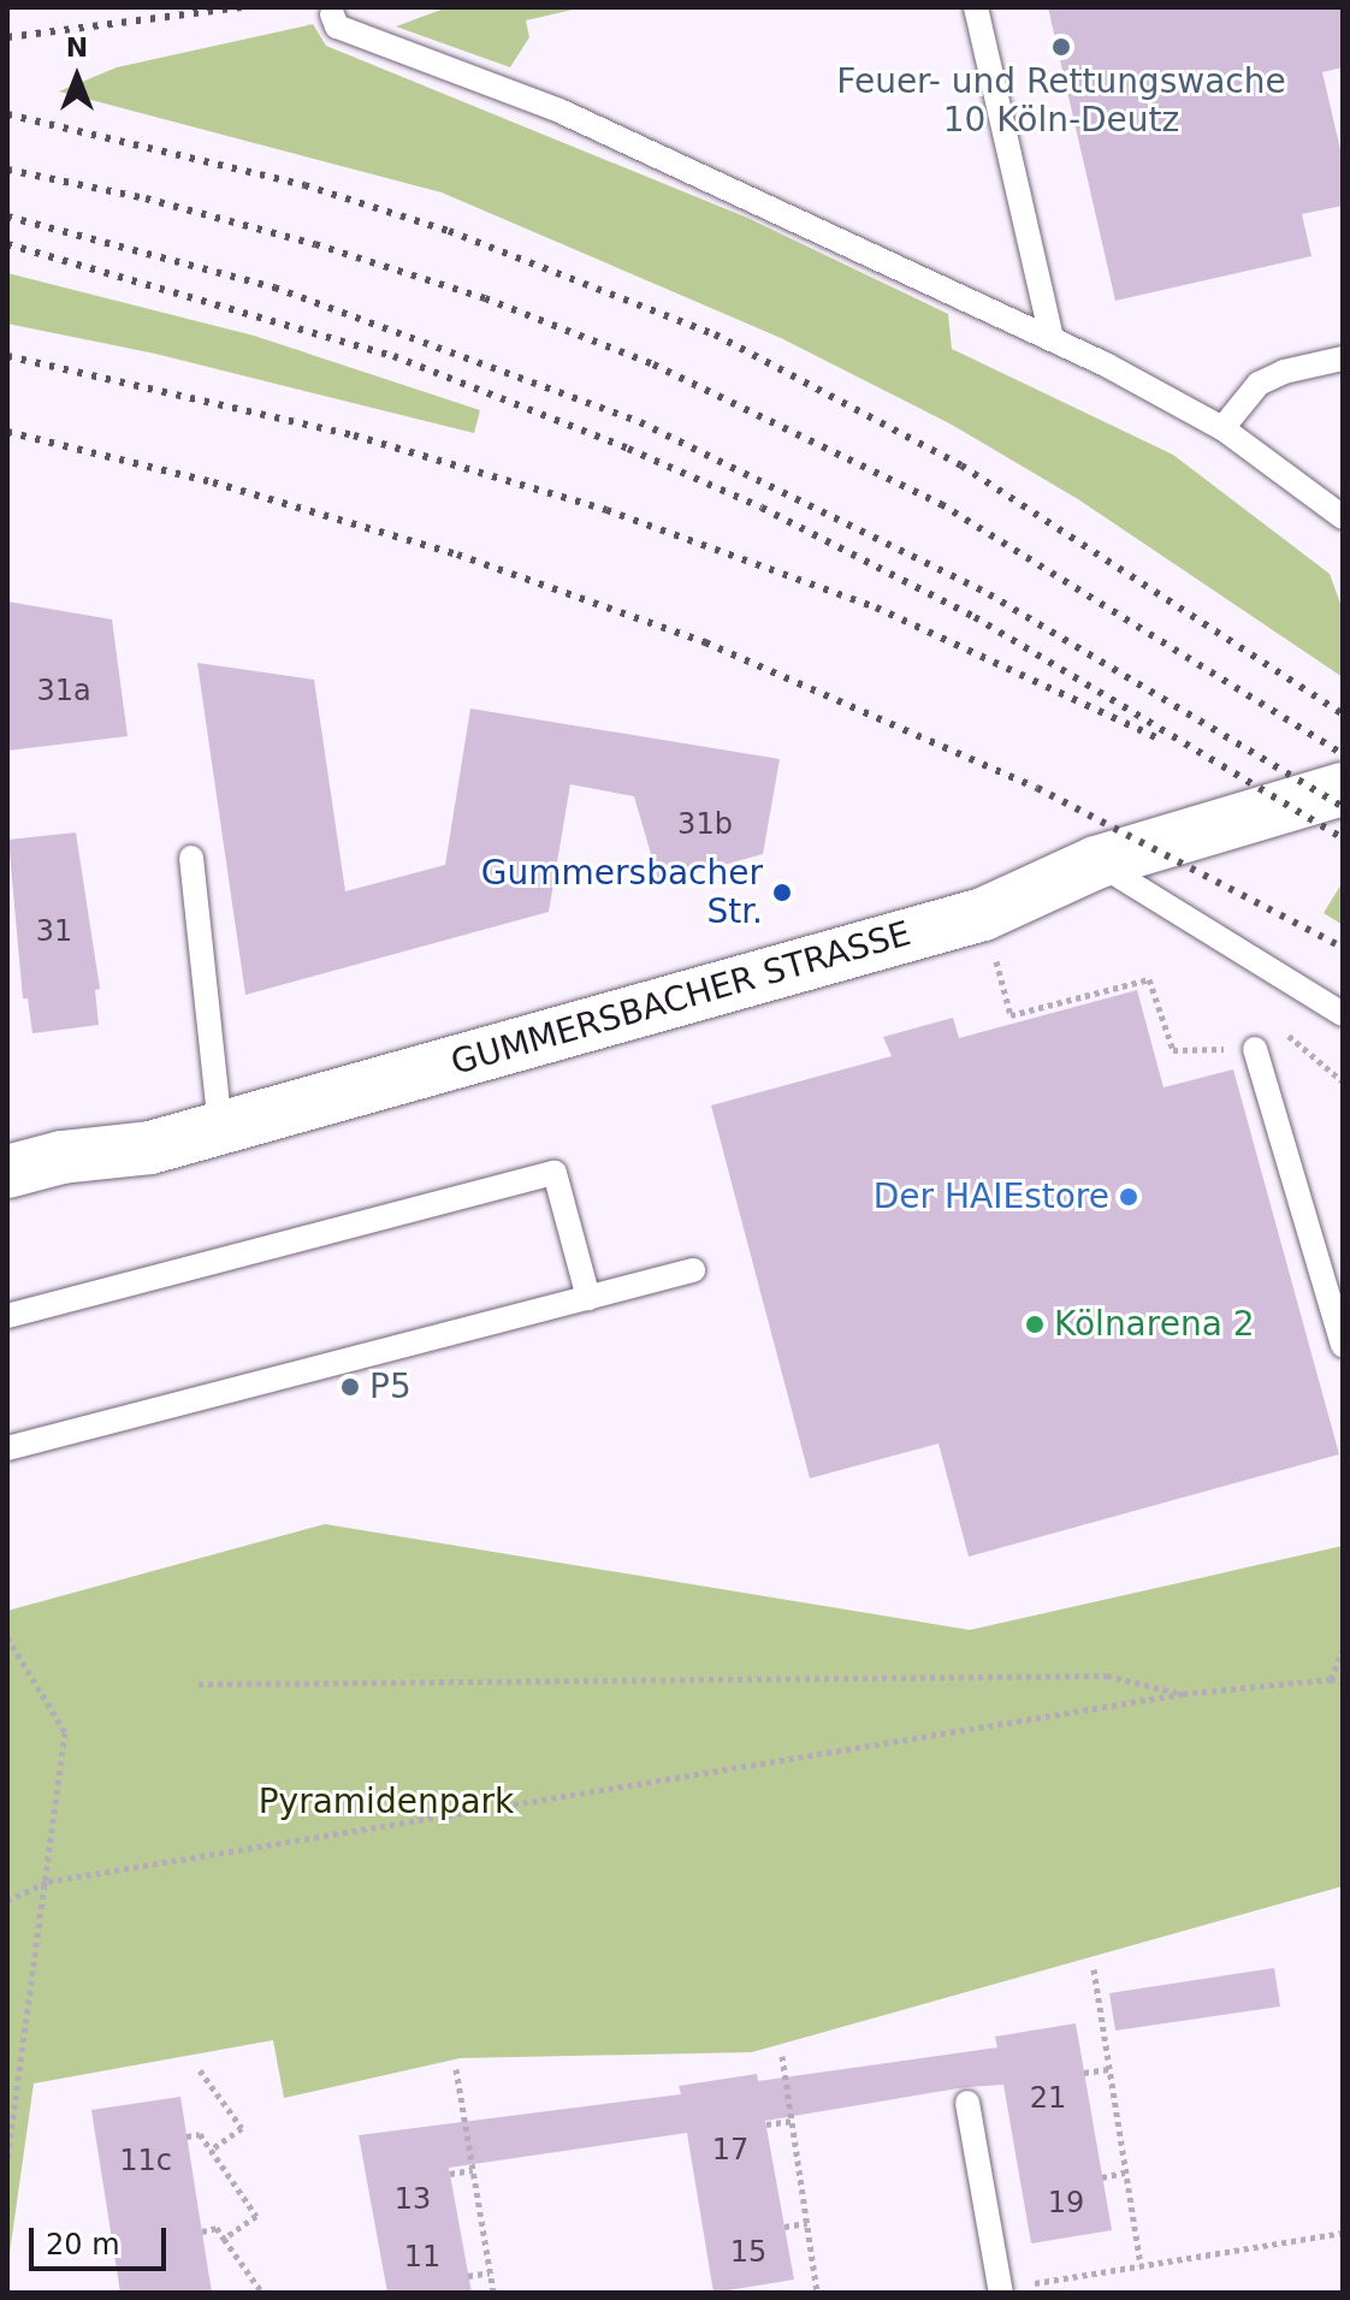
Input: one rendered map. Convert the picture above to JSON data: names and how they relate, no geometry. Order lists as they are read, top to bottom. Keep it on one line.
{"streets":{"street":["GUMMERSBACHER STRASSE"]},"parks":["Pyramidenpark"],"places":["Feuer- und Rettungswache 10 Köln-Deutz","Gummersbacher Str.","Der HAIEstore","Kölnarena 2","P5"],"house_numbers":["31a","31b","31","21","17","11c","13","19","15","11"],"scale_bar":"20 m","north":"top"}
